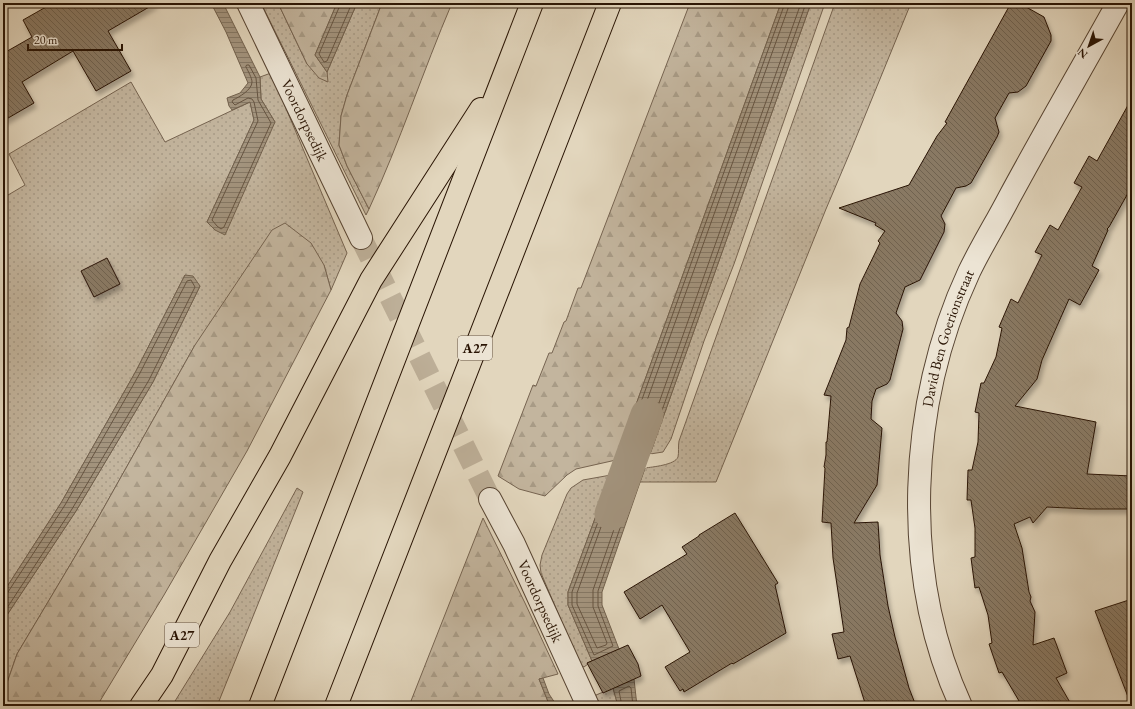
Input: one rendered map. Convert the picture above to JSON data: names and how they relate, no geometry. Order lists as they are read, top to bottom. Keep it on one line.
{"streets":{"highway":["A27"],"street":["Voordorpsedijk","David Ben Goerionstraat"]},"scale_bar":"20 m","north":"bottom left"}
